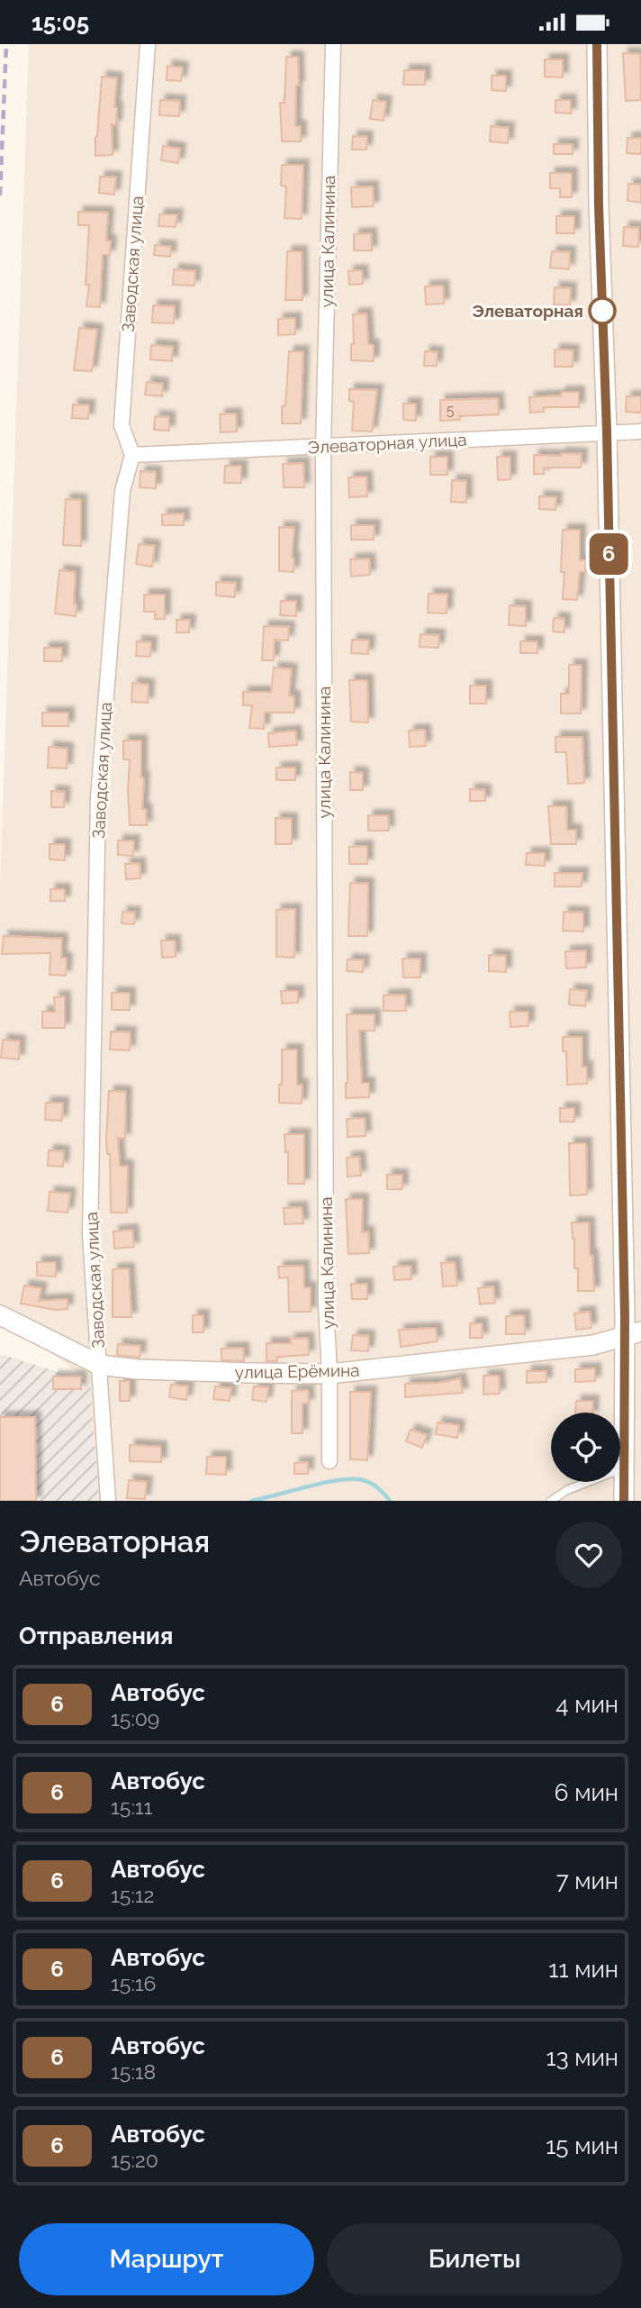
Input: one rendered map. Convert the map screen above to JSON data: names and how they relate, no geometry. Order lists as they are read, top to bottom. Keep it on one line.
{"streets":{"street":["улица Калинина","Заводская улица","Элеваторная улица","улица Ерёмина"]},"crossings":[["улица Калинина","Элеваторная улица"],["улица Калинина","улица Ерёмина"],["Заводская улица","Элеваторная улица"],["Заводская улица","улица Ерёмина"]],"places":["Элеваторная"],"lines":["bus line 6"],"house_numbers":["5"],"page":{"status":"15:05","on_map":"6","heading":[["Элеваторная","Автобус"],"Отправления"],"list":[{"mark":"6","name":"Автобус","note":"15:09","value":"4 мин"},{"mark":"6","name":"Автобус","note":"15:11","value":"6 мин"},{"mark":"6","name":"Автобус","note":"15:12","value":"7 мин"},{"mark":"6","name":"Автобус","note":"15:16","value":"11 мин"},{"mark":"6","name":"Автобус","note":"15:18","value":"13 мин"},{"mark":"6","name":"Автобус","note":"15:20","value":"15 мин"}],"buttons":["Маршрут","Билеты"]}}
